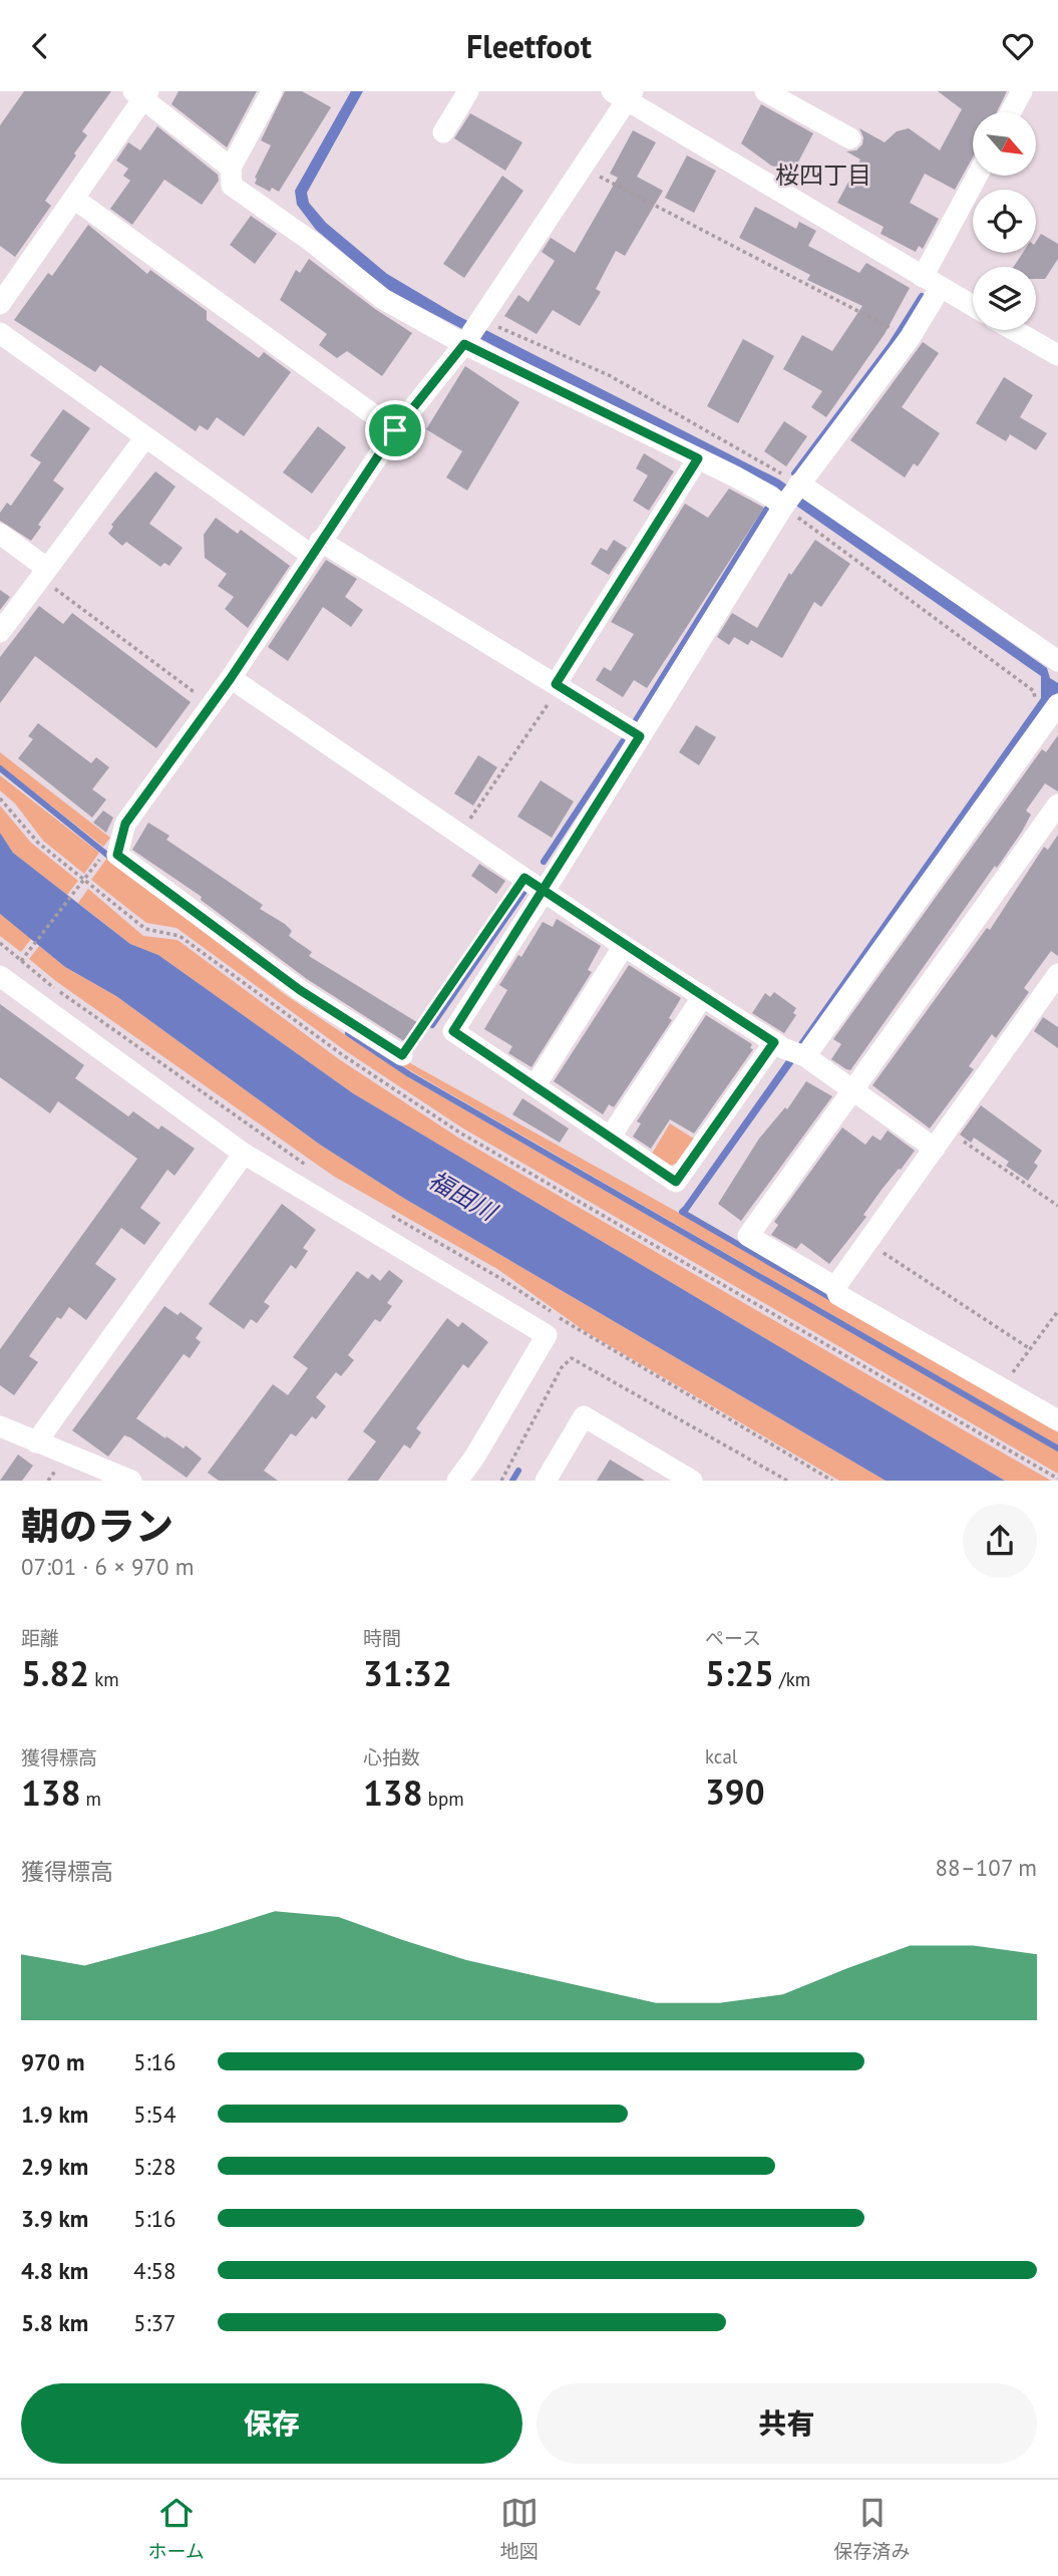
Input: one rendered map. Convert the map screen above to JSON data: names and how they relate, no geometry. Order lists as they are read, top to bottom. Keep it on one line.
{"districts":["桜四丁目"],"water":["福田川"],"north":"bottom right","page":{"header":"Fleetfoot","heading":["朝のラン","07:01 · 6 × 970 m"],"stats":[["距離","5.82 km"],["時間","31:32"],["ペース","5:25 /km"],["獲得標高","138 m"],["心拍数","138 bpm"],["kcal","390"]],"chart":["獲得標高","88–107 m"],"list":[{"name":"970 m","note":"5:16"},{"name":"1.9 km","note":"5:54"},{"name":"2.9 km","note":"5:28"},{"name":"3.9 km","note":"5:16"},{"name":"4.8 km","note":"4:58"},{"name":"5.8 km","note":"5:37"}],"buttons":["保存","共有"],"tabs":["ホーム","地図","保存済み"]}}
